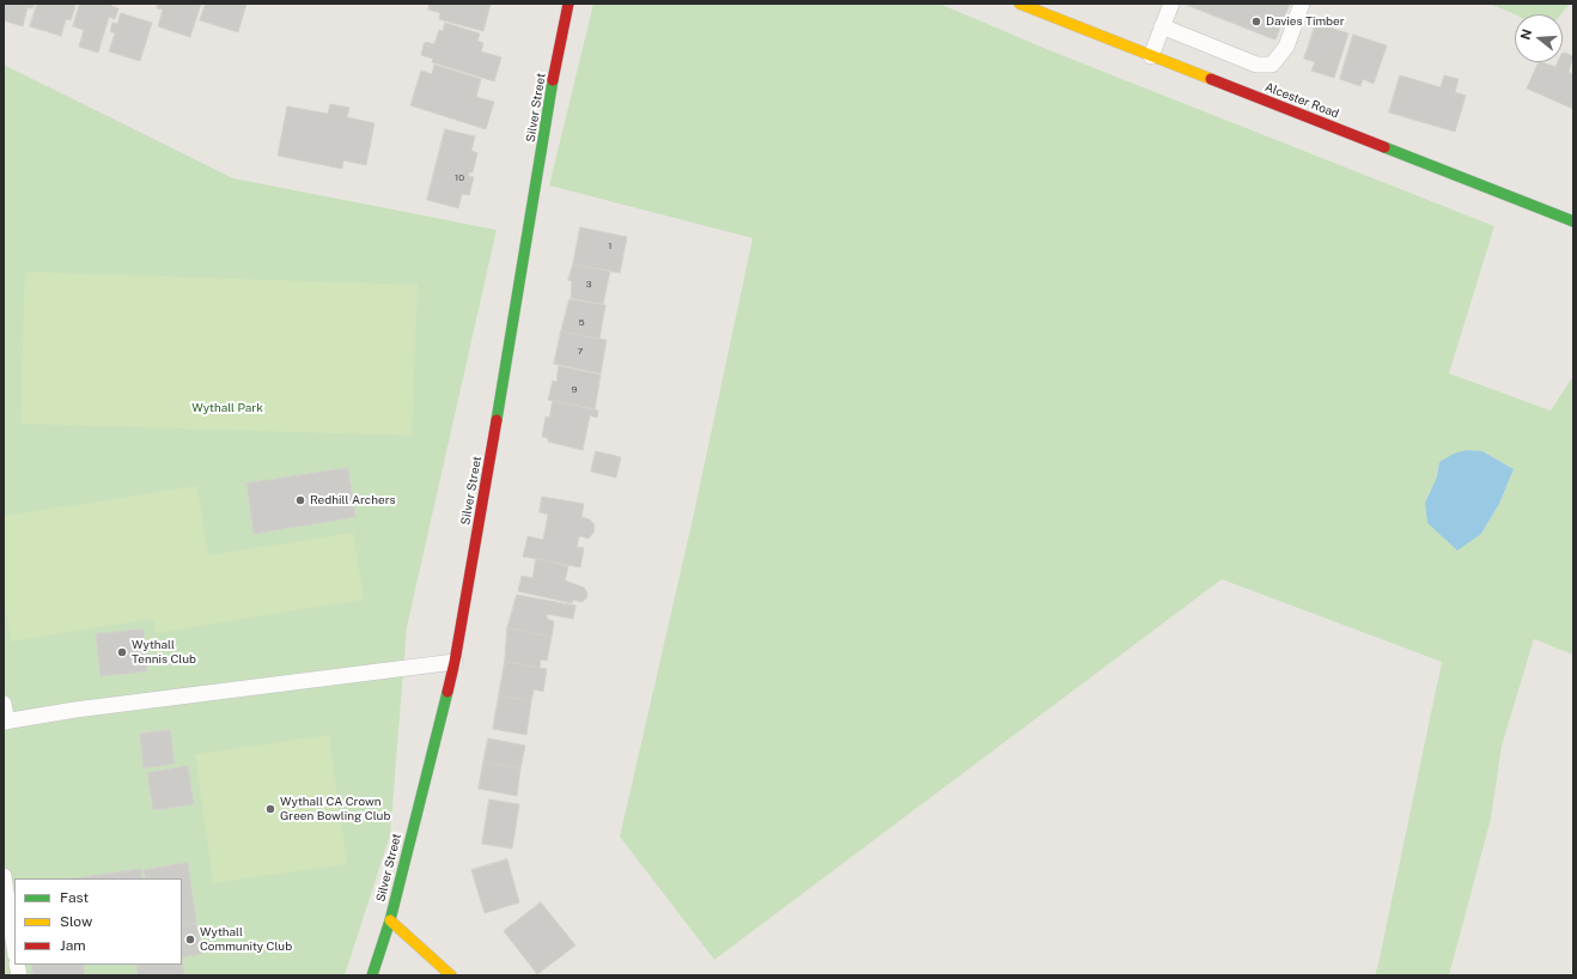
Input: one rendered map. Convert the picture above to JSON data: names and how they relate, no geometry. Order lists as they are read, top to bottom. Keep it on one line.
{"streets":{"street":["Alcester Road","Silver Street"]},"parks":["Wythall Park"],"places":["Davies Timber","Redhill Archers","Wythall Tennis Club","Wythall CA Crown Green Bowling Club","Wythall Community Club"],"house_numbers":["10","1","3","5","7","9"],"legend":["Fast","Slow","Jam"],"north":"left"}
